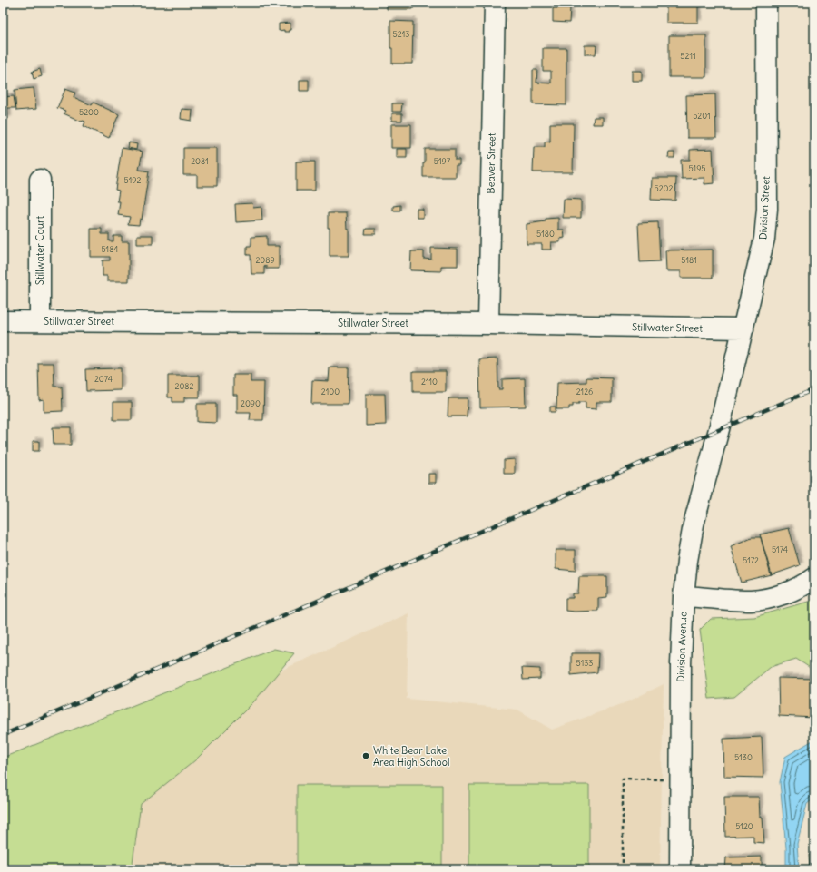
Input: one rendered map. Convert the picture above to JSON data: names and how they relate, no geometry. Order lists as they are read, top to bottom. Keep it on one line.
{"streets":{"street":["Beaver Street","Division Street","Stillwater Court","Stillwater Street","Division Avenue"]},"crossings":[["Beaver Street","Stillwater Street"],["Division Street","Stillwater Street"],["Division Street","Division Avenue"],["Stillwater Court","Stillwater Street"]],"places":["White Bear Lake Area High School"],"house_numbers":["5213","5211","5200","5201","2081","5197","5195","5192","5202","5180","5184","2089","5181","2074","2110","2082","2100","2126","2090","5174","5172","5133","5130","5120"]}
